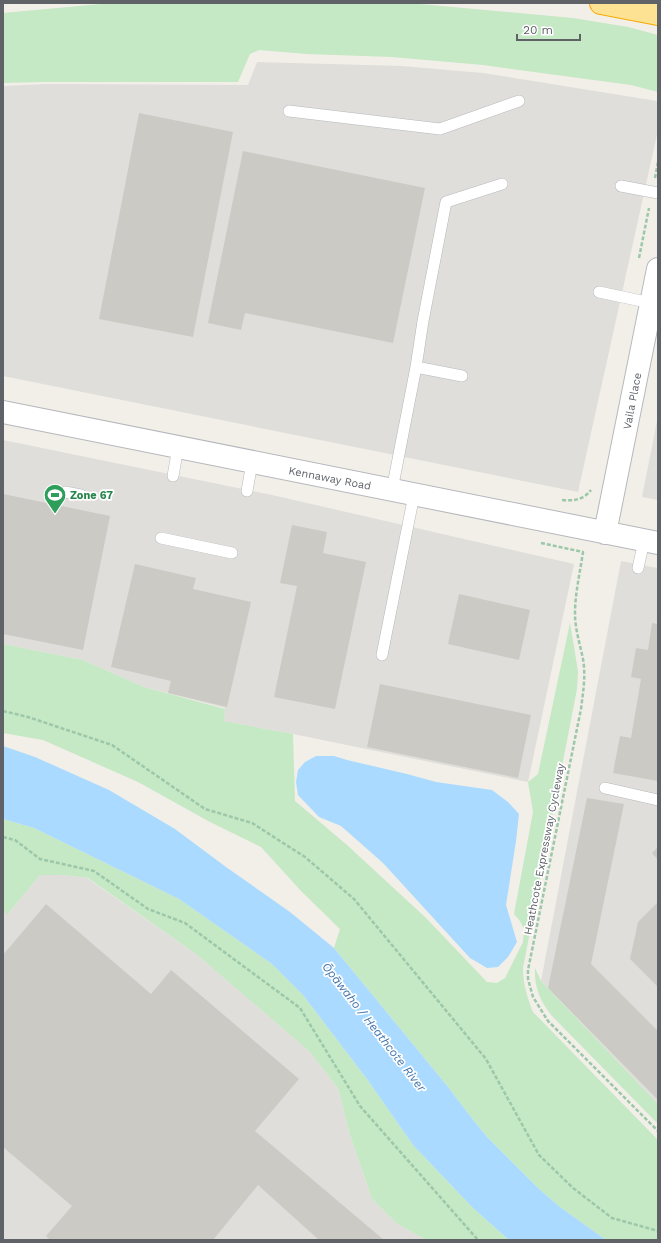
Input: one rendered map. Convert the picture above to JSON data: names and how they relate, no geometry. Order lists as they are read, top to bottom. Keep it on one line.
{"streets":{"street":["Vaila Place","Kennaway Road"],"path":["Heathcote Expressway Cycleway"]},"crossings":[["Vaila Place","Kennaway Road"]],"water":["Ōpāwaho / Heathcote River"],"places":{"sports":["Zone 67"]},"scale_bar":"20 m"}
